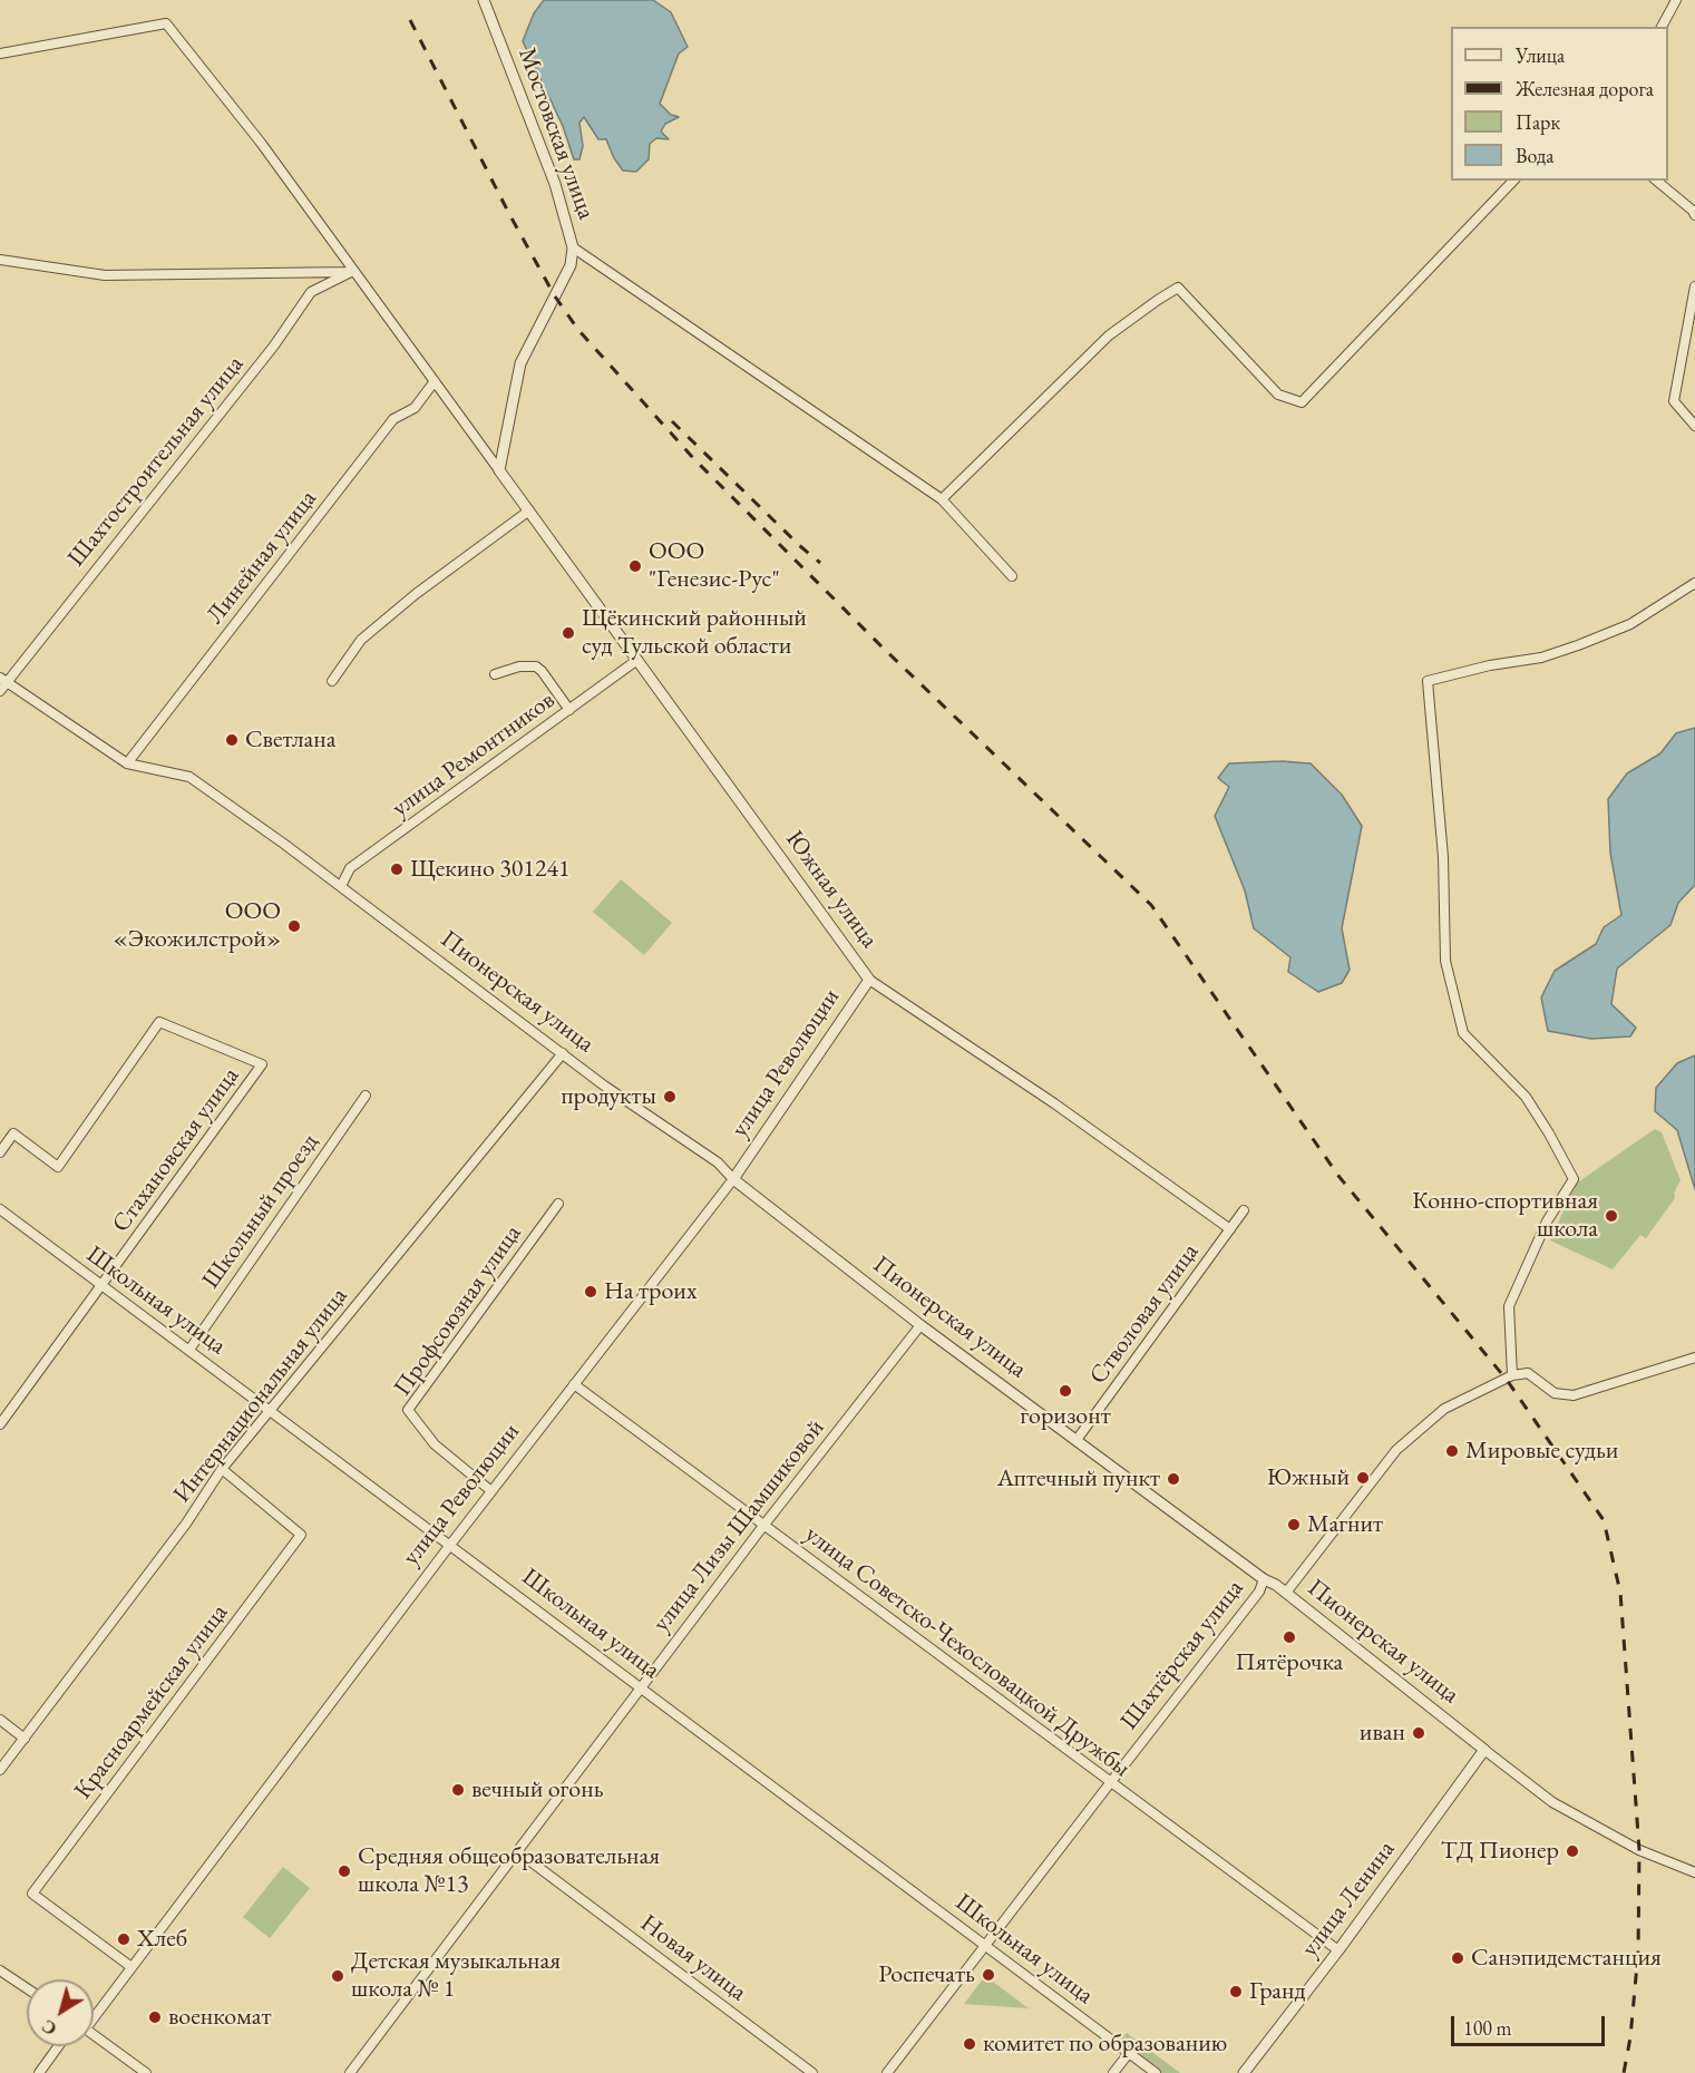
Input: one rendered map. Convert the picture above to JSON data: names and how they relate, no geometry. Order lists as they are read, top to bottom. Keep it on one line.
{"streets":{"street":["Мостовская улица","Шахтостроительная улица","Линейная улица","улица Ремонтников","Южная улица","Пионерская улица","улица Революции","Стахановская улица","Школьный проезд","Школьная улица","Профсоюзная улица","Стволовая улица","Интернациональная улица","улица Лизы Шамшиковой","улица Советско-Чехословацкой Дружбы","Шахтёрская улица","Красноармейская улица","улица Ленина","Новая улица"]},"crossings":[["Мостовская улица","Южная улица"],["Линейная улица","Пионерская улица"],["улица Ремонтников","Южная улица"],["улица Ремонтников","Пионерская улица"],["Южная улица","улица Революции"],["Южная улица","Стволовая улица"],["Пионерская улица","улица Революции"],["Пионерская улица","Стволовая улица"],["Пионерская улица","Интернациональная улица"],["Пионерская улица","улица Лизы Шамшиковой"],["Пионерская улица","Шахтёрская улица"],["Пионерская улица","улица Ленина"],["улица Революции","Школьная улица"],["улица Революции","Профсоюзная улица"],["улица Революции","улица Советско-Чехословацкой Дружбы"],["улица Революции","Красноармейская улица"],["Стахановская улица","Школьная улица"],["Школьный проезд","Школьная улица"],["Школьная улица","Интернациональная улица"],["Школьная улица","улица Лизы Шамшиковой"],["Школьная улица","Шахтёрская улица"],["Интернациональная улица","Красноармейская улица"],["улица Лизы Шамшиковой","улица Советско-Чехословацкой Дружбы"],["улица Лизы Шамшиковой","Новая улица"],["улица Советско-Чехословацкой Дружбы","Шахтёрская улица"],["улица Советско-Чехословацкой Дружбы","улица Ленина"]],"places":["ООО \"Генезис-Рус\"","Щёкинский районный суд Тульской области","Светлана","Щекино 301241","ООО «Экожилстрой»","продукты","Конно-спортивная школа","На троих","горизонт","Мировые судьи","Южный","Аптечный пункт","Магнит","Пятёрочка","иван","вечный огонь","ТД Пионер","Средняя общеобразовательная школа №13","Хлеб","Санэпидемстанция","Роспечать","Детская музыкальная школа № 1","Гранд","военкомат","комитет по образованию"],"legend":["Улица","Железная дорога","Парк","Вода"],"scale_bar":"100 m","north":"bottom left"}
